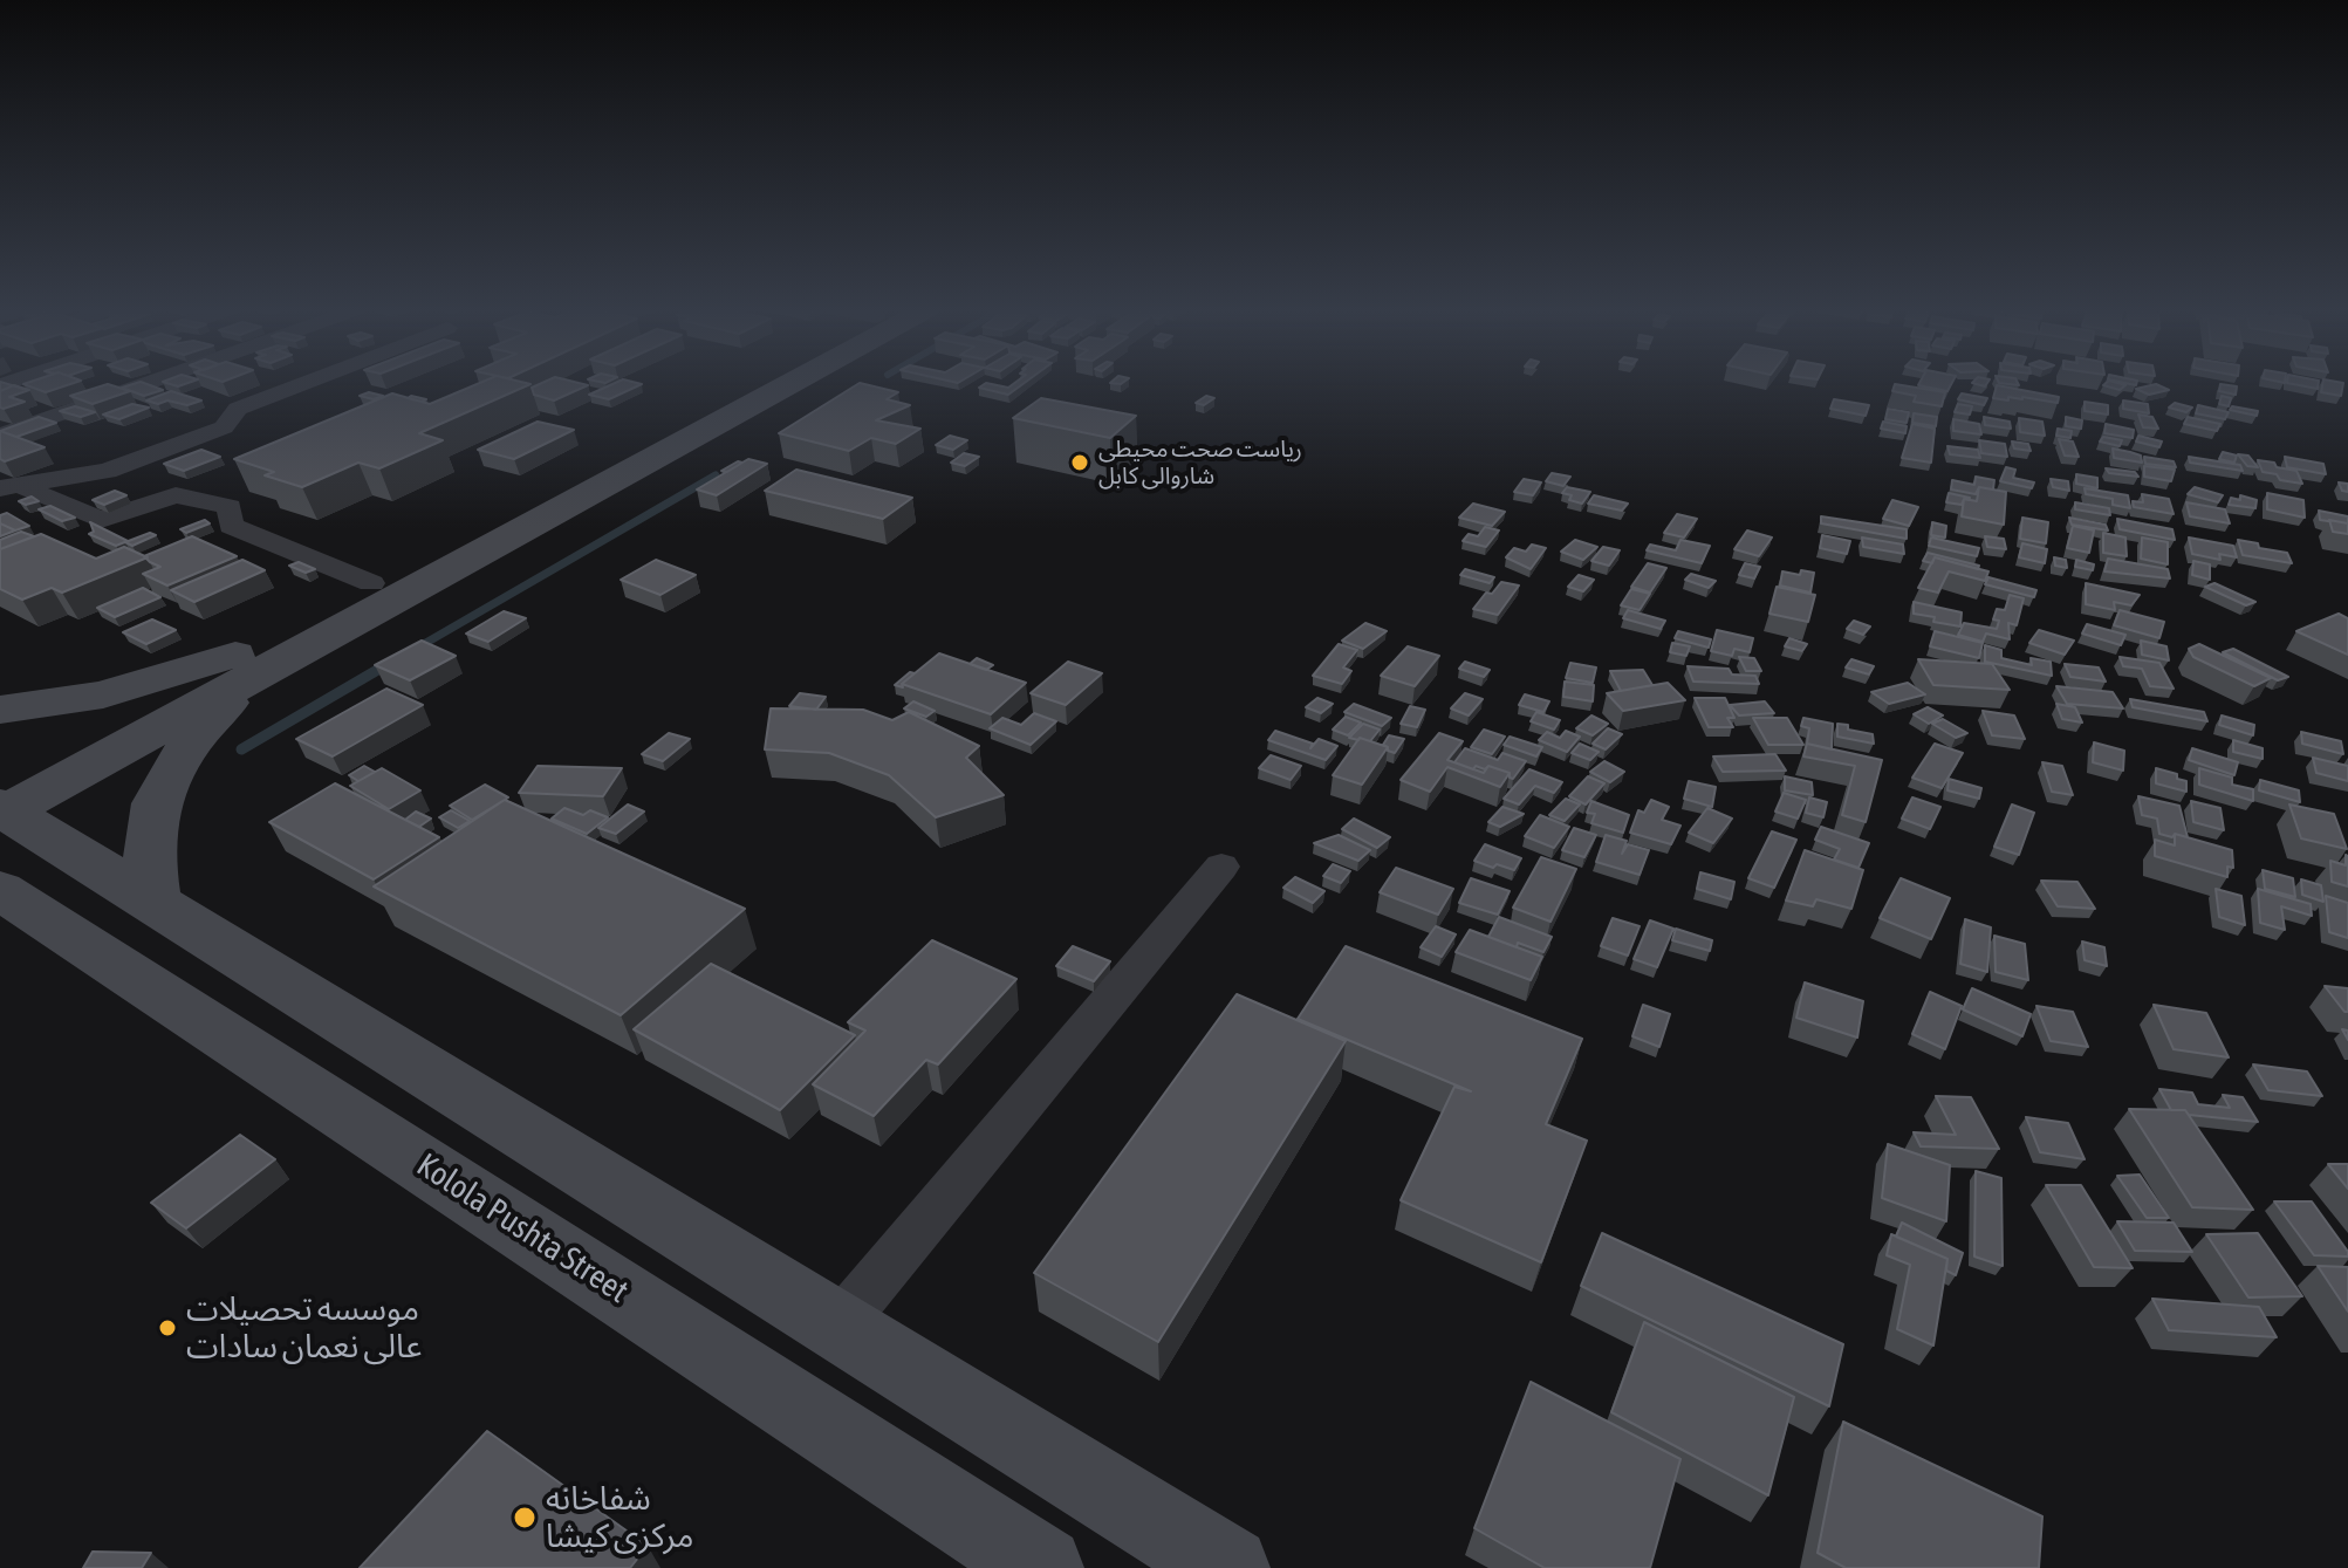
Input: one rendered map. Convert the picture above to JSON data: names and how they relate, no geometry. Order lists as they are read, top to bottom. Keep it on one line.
{"streets":{"main road":["Kolola Pushta Street"]},"places":["ریاست صحت محیطی شاروالی کابل","موسسه تحصیلات عالی نعمان سادات","شفاخانه مرکزی کیشا"]}
